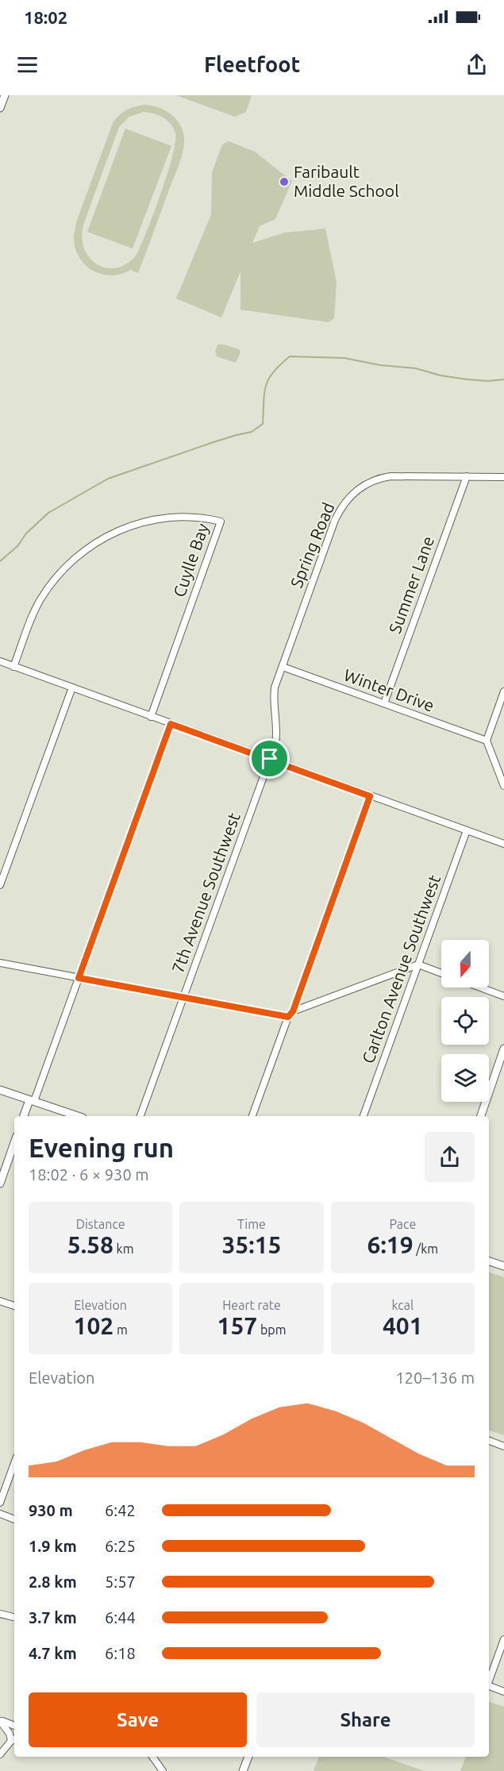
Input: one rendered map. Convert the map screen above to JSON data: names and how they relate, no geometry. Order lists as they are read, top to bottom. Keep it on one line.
{"streets":{"street":["Spring Road","Cuylle Bay","Summer Lane","Winter Drive","7th Avenue Southwest","Carlton Avenue Southwest"]},"crossings":[["Spring Road","Summer Lane"],["Spring Road","Winter Drive"],["Spring Road","7th Avenue Southwest"],["Summer Lane","Winter Drive"]],"places":["Faribault Middle School"],"north":"bottom","page":{"status":"18:02","header":"Fleetfoot","heading":["Evening run","18:02 · 6 × 930 m"],"stats":[["Distance","5.58 km"],["Time","35:15"],["Pace","6:19 /km"],["Elevation","102 m"],["Heart rate","157 bpm"],["kcal","401"]],"chart":["Elevation","120–136 m"],"list":[{"name":"930 m","note":"6:42"},{"name":"1.9 km","note":"6:25"},{"name":"2.8 km","note":"5:57"},{"name":"3.7 km","note":"6:44"},{"name":"4.7 km","note":"6:18"}],"buttons":["Save","Share"]}}
